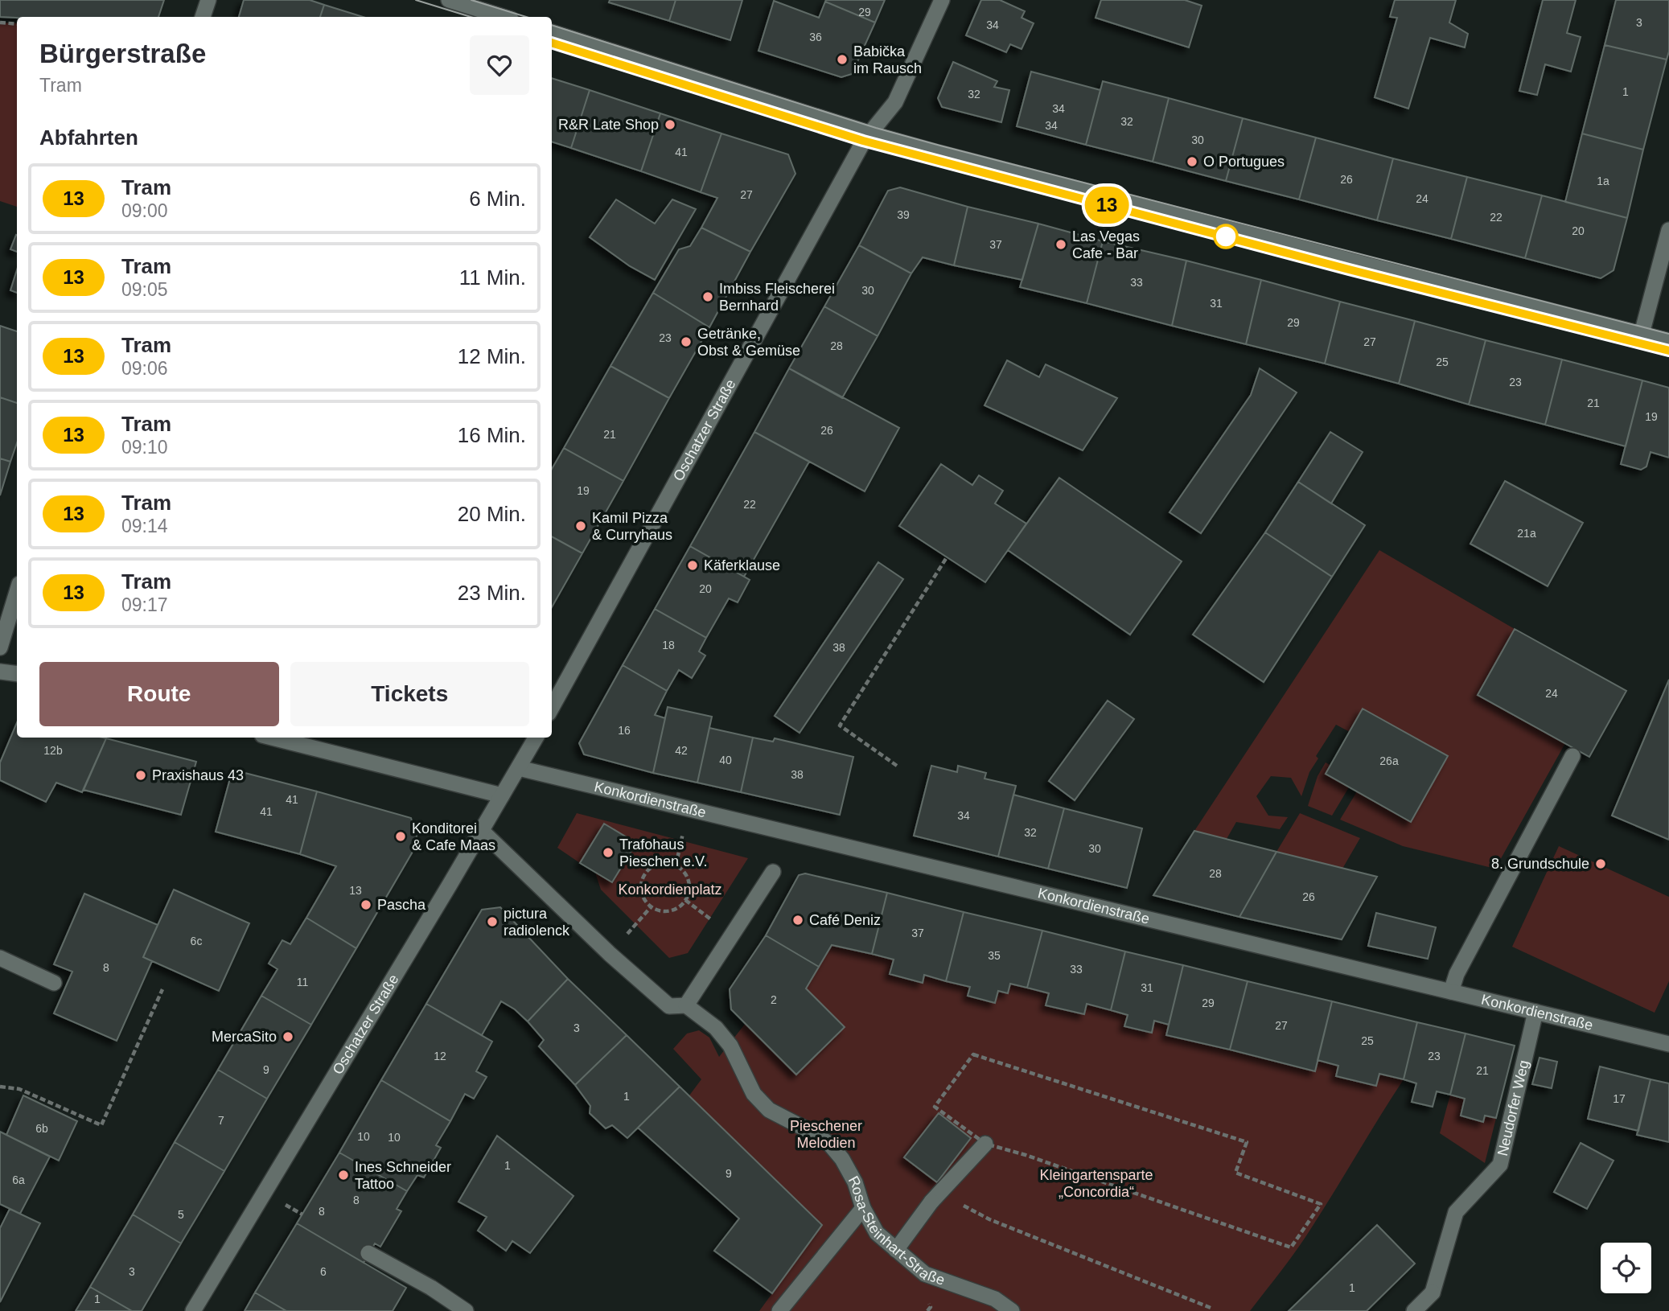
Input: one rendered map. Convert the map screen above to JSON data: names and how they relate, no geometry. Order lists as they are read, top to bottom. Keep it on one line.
{"streets":{"street":["Oschatzer Straße","Konkordienstraße","Neudorfer Weg","Rosa-Steinhart-Straße"]},"crossings":[["Oschatzer Straße","Konkordienstraße"],["Konkordienstraße","Neudorfer Weg"]],"parks":["Konkordienplatz","Pieschener Melodien","Kleingartensparte „Concordia“"],"places":["Babička im Rausch","R&R Late Shop","O Portugues","Las Vegas Cafe - Bar","Imbiss Fleischerei Bernhard","Getränke, Obst & Gemüse","Kamil Pizza & Curryhaus","Käferklause","Praxishaus 43","Konditorei & Cafe Maas","Trafohaus Pieschen e.V.","8. Grundschule","Pascha","Café Deniz","pictura radiolenck","MercaSito","Ines Schneider Tattoo"],"lines":["tram line 13"],"house_numbers":["29","3","34","36","1","32","34","32","34","30","41","26","1a","27","24","39","22","20","37","33","30","31","29","23","27","28","25","23","21","19","26","21","19","22","21a","20","18","38","24","16","12b","42","40","26a","38","41","41","34","32","30","28","13","26","37","6c","35","8","33","11","31","2","29","27","3","25","12","23","9","21","1","17","7","6b","10","10","1","9","6a","8","8","5","3","6","1","1"],"page":{"on_map":"13","heading":[["Bürgerstraße","Tram"],"Abfahrten"],"list":[{"mark":"13","name":"Tram","note":"09:00","value":"6 Min."},{"mark":"13","name":"Tram","note":"09:05","value":"11 Min."},{"mark":"13","name":"Tram","note":"09:06","value":"12 Min."},{"mark":"13","name":"Tram","note":"09:10","value":"16 Min."},{"mark":"13","name":"Tram","note":"09:14","value":"20 Min."},{"mark":"13","name":"Tram","note":"09:17","value":"23 Min."}],"buttons":["Route","Tickets"]}}
